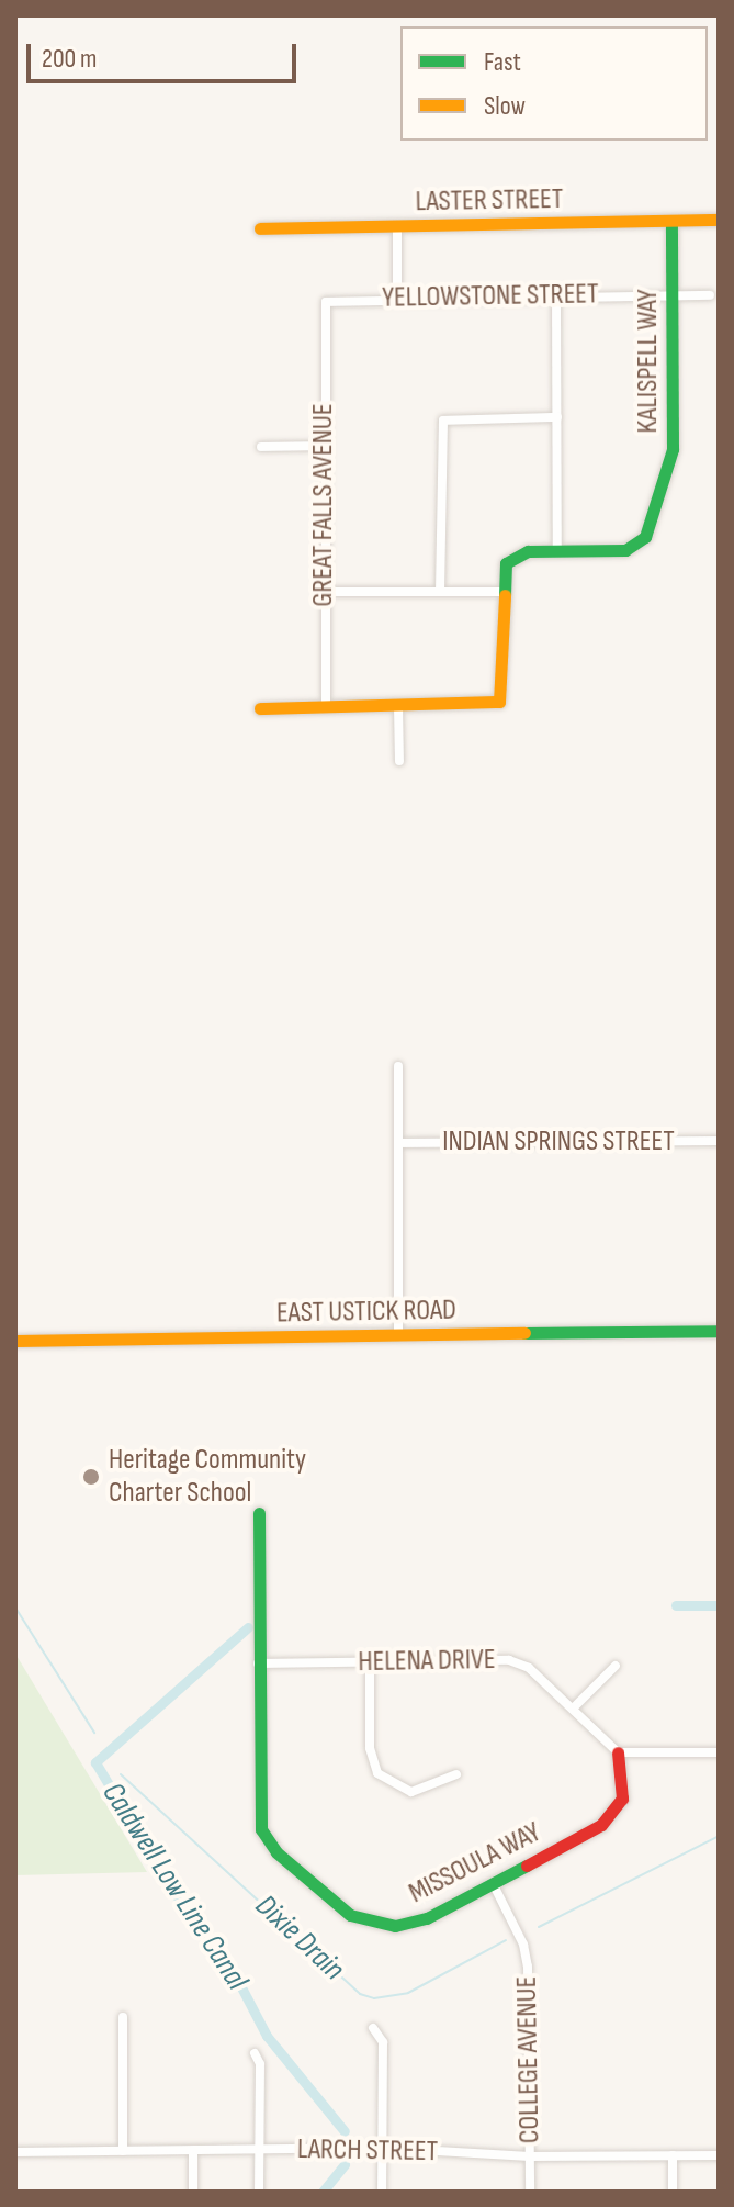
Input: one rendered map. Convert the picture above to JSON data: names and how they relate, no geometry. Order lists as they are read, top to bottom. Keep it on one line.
{"streets":{"street":["LASTER STREET","YELLOWSTONE STREET","KALISPELL WAY","GREAT FALLS AVENUE","INDIAN SPRINGS STREET","EAST USTICK ROAD","HELENA DRIVE","MISSOULA WAY","COLLEGE AVENUE","LARCH STREET"]},"crossings":[["LASTER STREET","KALISPELL WAY"],["YELLOWSTONE STREET","KALISPELL WAY"],["YELLOWSTONE STREET","GREAT FALLS AVENUE"],["HELENA DRIVE","MISSOULA WAY"],["MISSOULA WAY","COLLEGE AVENUE"],["COLLEGE AVENUE","LARCH STREET"]],"water":["Caldwell Low Line Canal","Dixie Drain"],"places":["Heritage Community Charter School"],"legend":["Fast","Slow"],"scale_bar":"200 m"}
